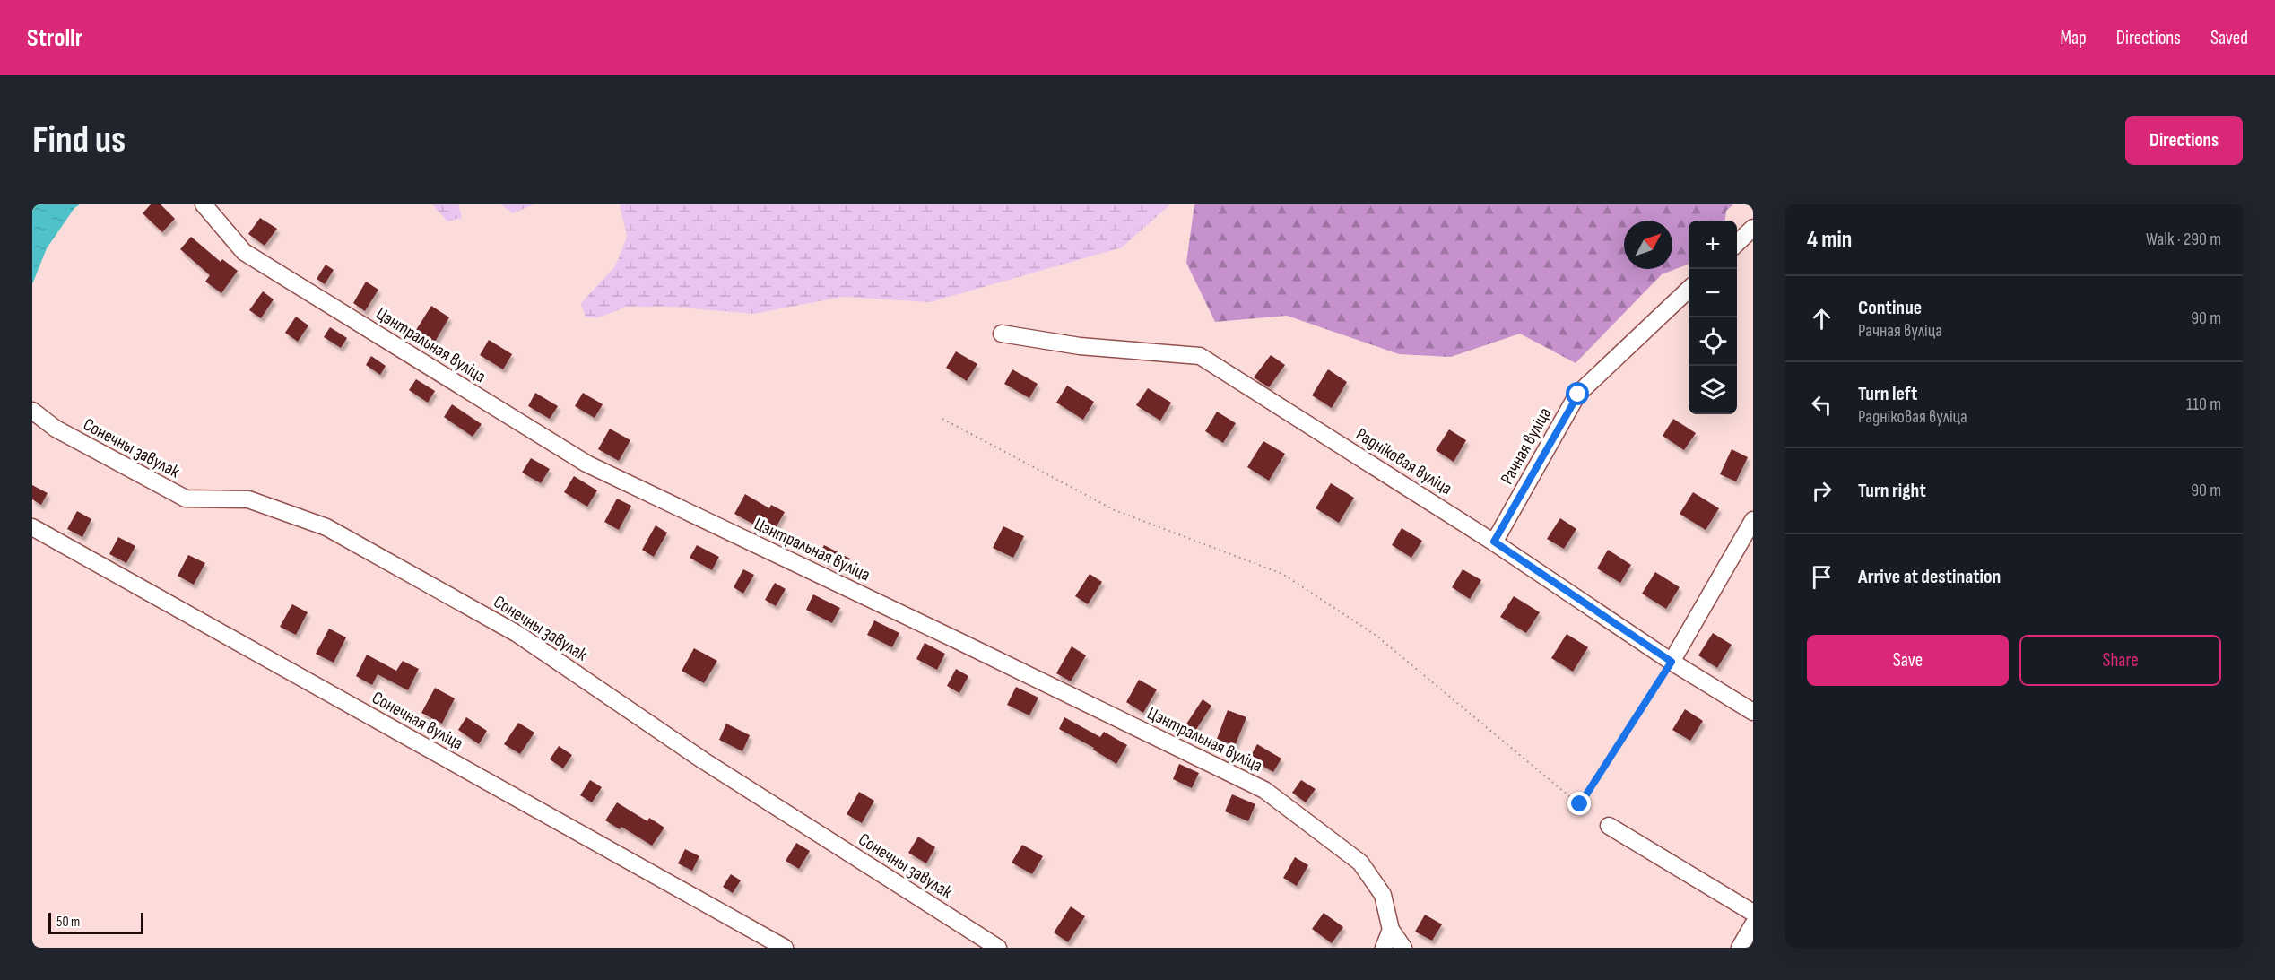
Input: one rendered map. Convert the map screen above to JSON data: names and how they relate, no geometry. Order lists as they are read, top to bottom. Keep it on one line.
{"streets":{"street":["Цэнтральная вуліца","Рачная вуліца","Сонечны завулак","Радніковая вуліца","Сонечная вуліца"]},"crossings":[["Рачная вуліца","Радніковая вуліца"]],"scale_bar":"50 m","north":"top right","page":{"header":"Strollr","nav":["Map","Directions","Saved"],"buttons":["Directions",["Save","Share"]],"title":"Find us","heading":["4 min","Walk · 290 m"],"map_buttons":["+","−"],"list":[["Continue","Рачная вуліца","90 m"],["Turn left","Радніковая вуліца","110 m"],["Turn right","90 m"],"Arrive at destination"],"scale":"50 m"}}
